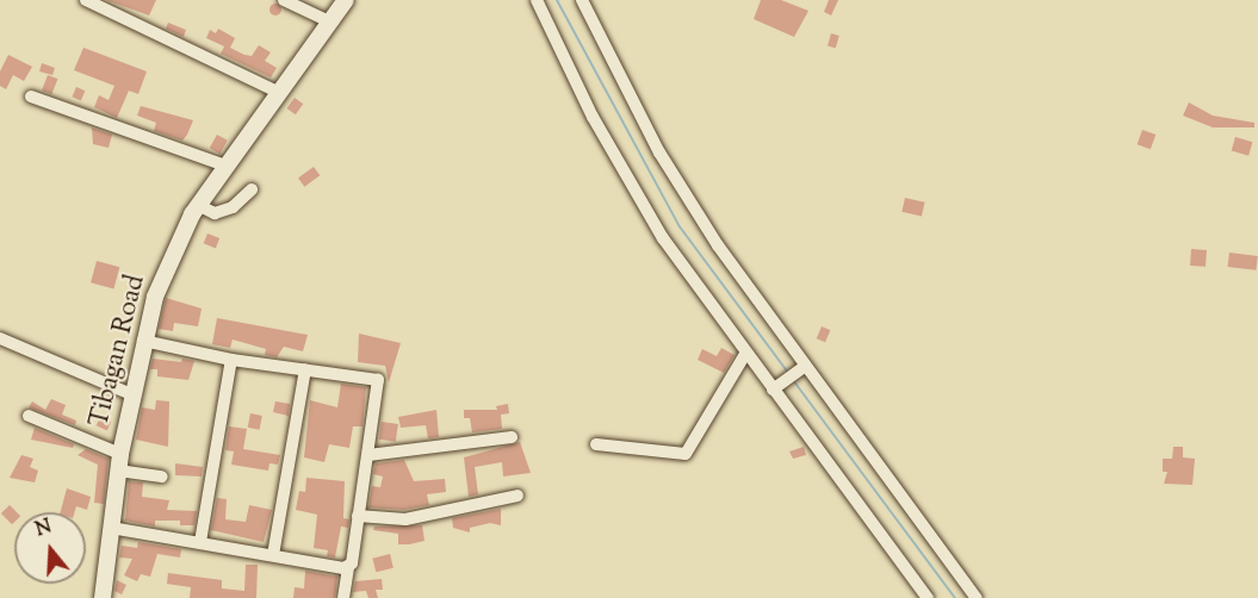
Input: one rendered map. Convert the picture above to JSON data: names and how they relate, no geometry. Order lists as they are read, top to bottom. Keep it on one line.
{"streets":{"main road":["Tibagan Road"]},"north":"top"}
